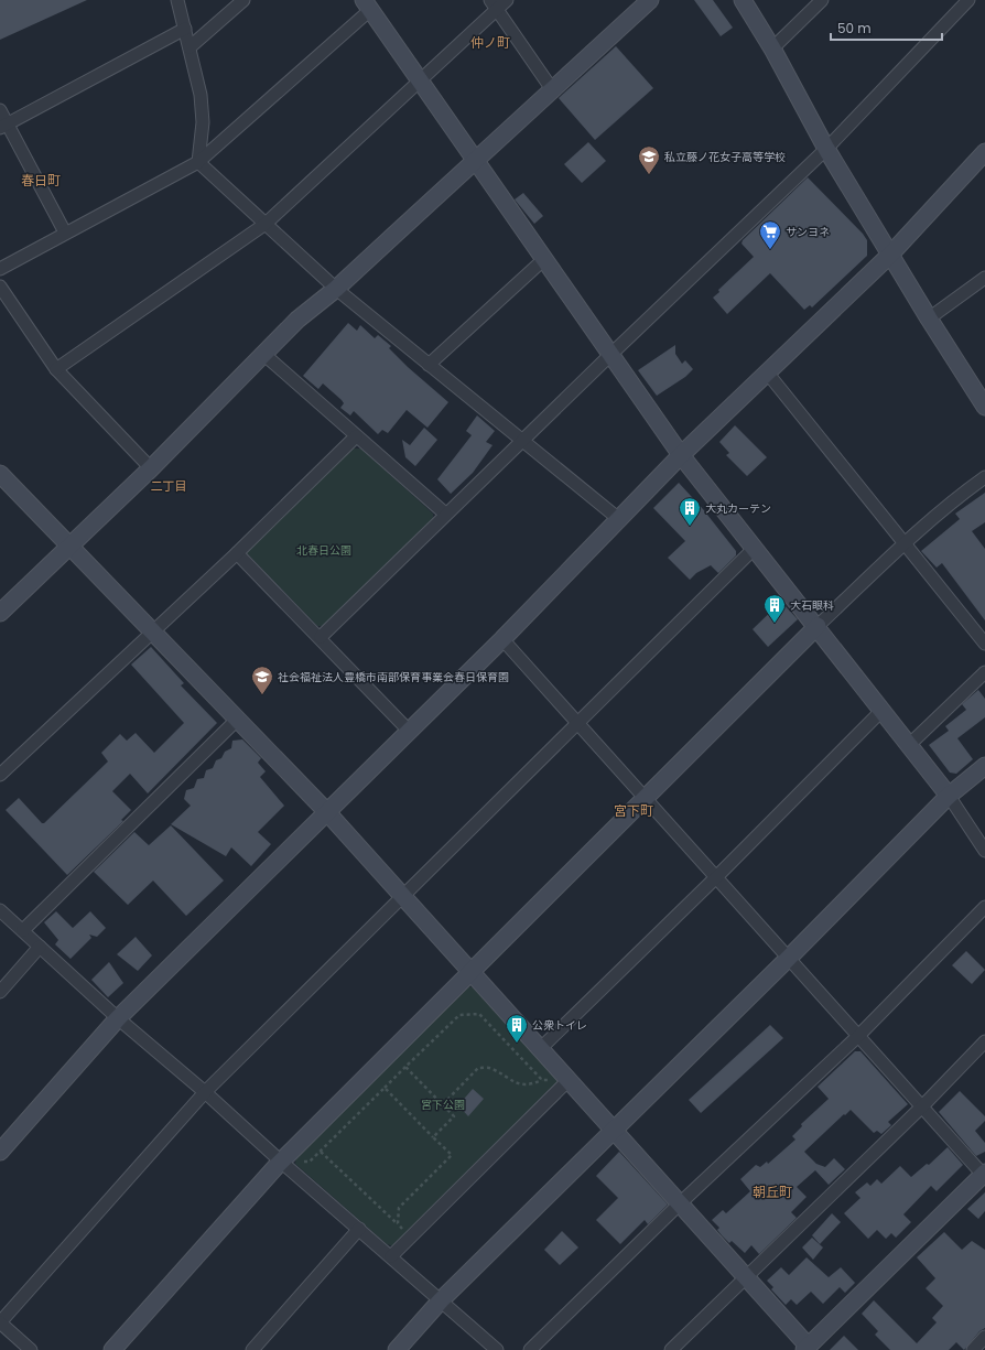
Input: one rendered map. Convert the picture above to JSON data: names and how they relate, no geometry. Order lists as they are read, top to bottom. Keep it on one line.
{"districts":["仲ノ町","春日町","二丁目","宮下町","朝丘町"],"parks":["北春日公園","宮下公園"],"places":{"school or university":["私立藤ノ花女子高等学校","社会福祉法人豊橋市南部保育事業会春日保育園"],"supermarket":["サンヨネ"],"building":["大丸カーテン","大石眼科","公衆トイレ"]},"scale_bar":"50 m"}
